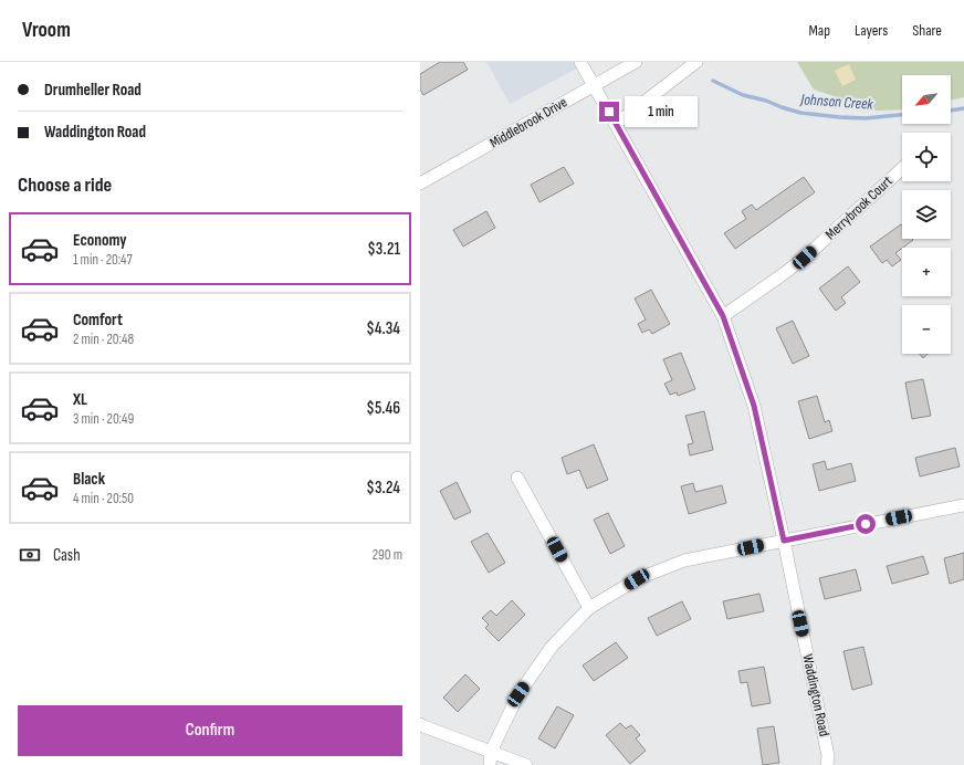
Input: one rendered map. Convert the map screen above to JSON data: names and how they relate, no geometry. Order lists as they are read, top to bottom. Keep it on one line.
{"streets":{"street":["Middlebrook Drive","Merrybrook Court","Waddington Road"]},"crossings":[["Middlebrook Drive","Waddington Road"],["Merrybrook Court","Waddington Road"]],"water":["Johnson Creek"],"north":"bottom left","page":{"header":"Vroom","nav":["Map","Layers","Share"],"banner":["Drumheller Road","Waddington Road"],"map_buttons":["+","−"],"bubble":"1 min","heading":"Choose a ride","list":[{"name":"Economy","note":"1 min · 20:47","value":"$3.21"},{"name":"Comfort","note":"2 min · 20:48","value":"$4.34"},{"name":"XL","note":"3 min · 20:49","value":"$5.46"},{"name":"Black","note":"4 min · 20:50","value":"$3.24"}],"pay":["Cash","290 m"],"buttons":"Confirm"}}
